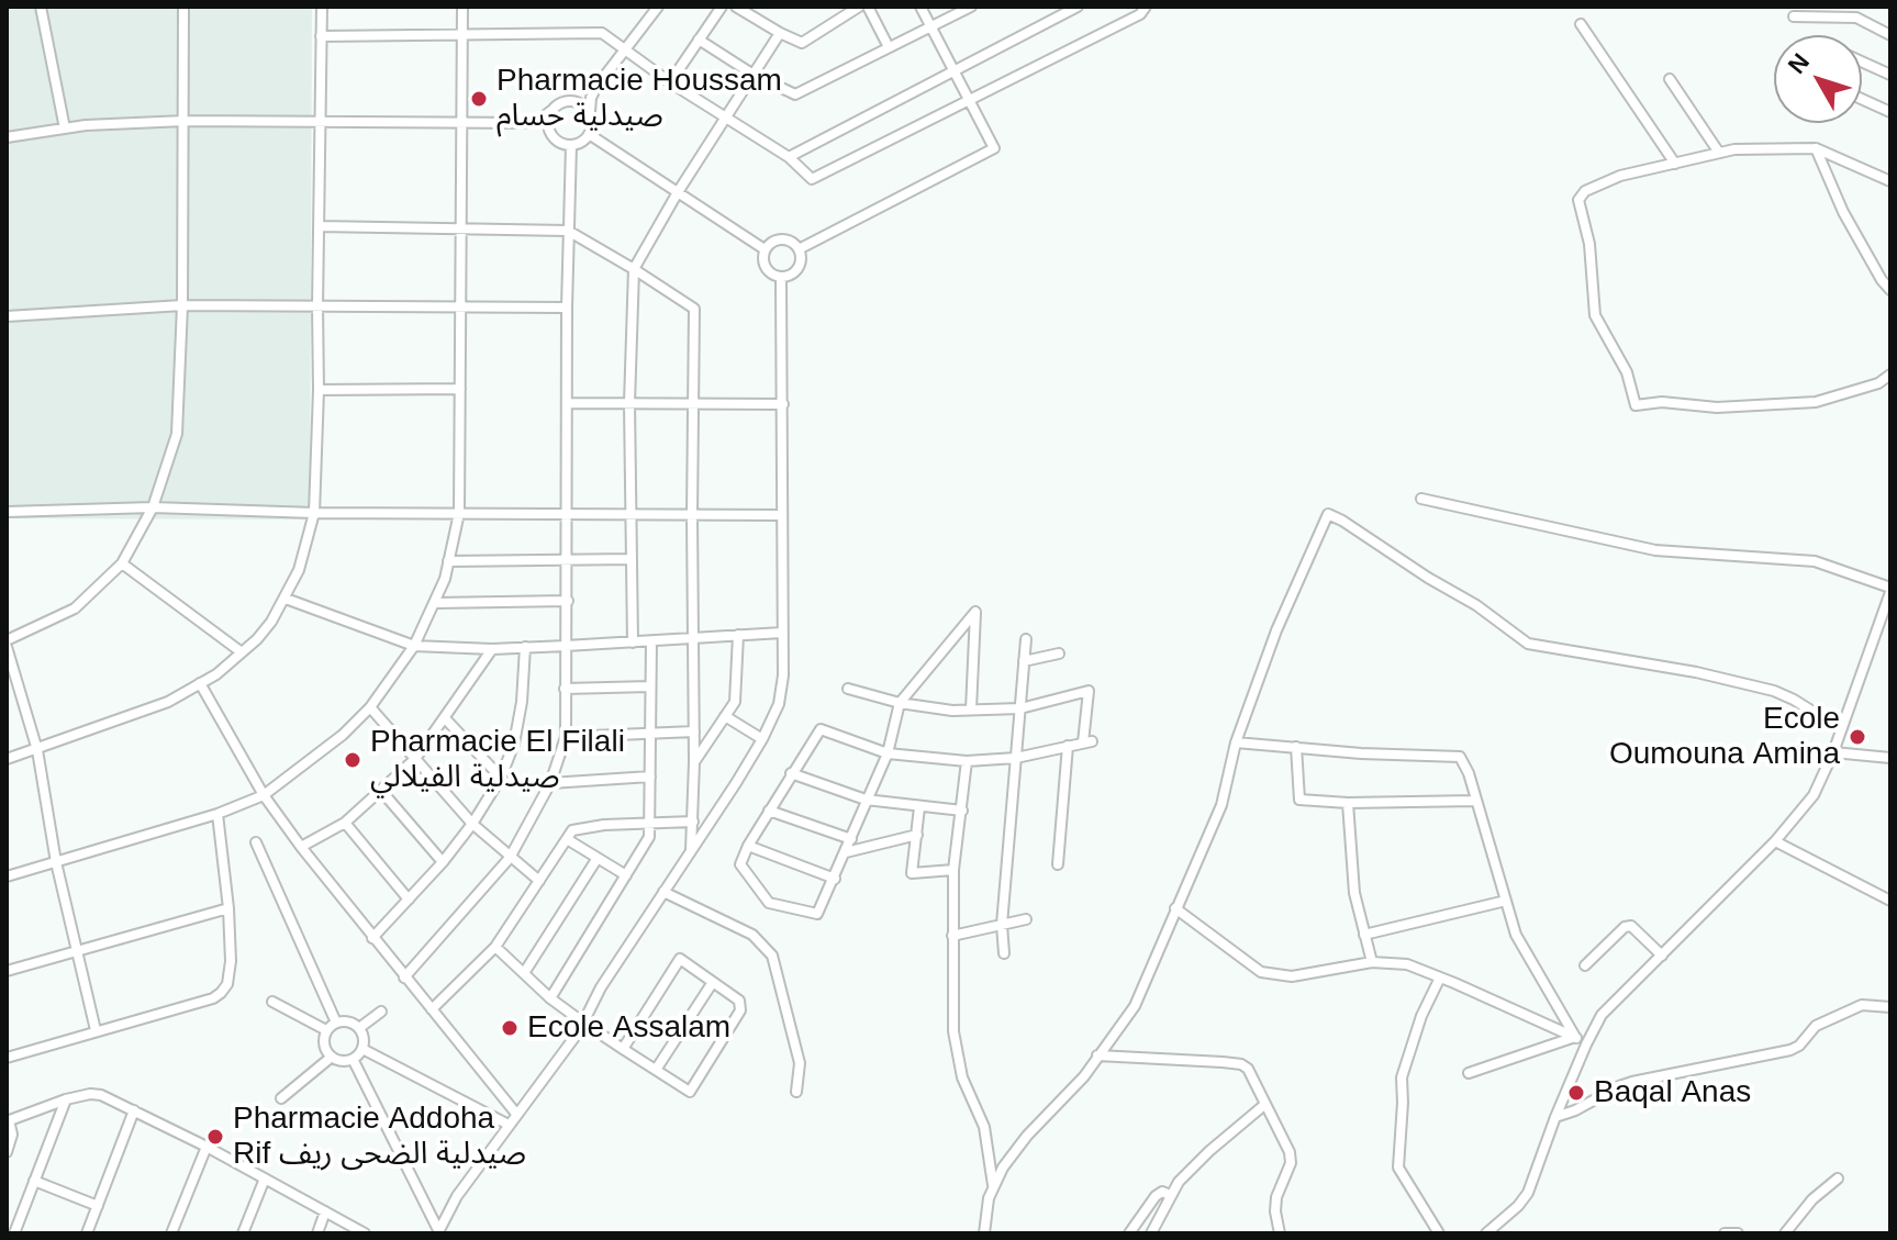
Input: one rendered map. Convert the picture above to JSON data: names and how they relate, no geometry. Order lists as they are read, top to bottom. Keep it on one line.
{"places":["Pharmacie Houssam صيدلية حسام","Ecole Oumouna Amina","Pharmacie El Filali صيدلية الفيلالي","Ecole Assalam","Baqal Anas","Pharmacie Addoha Rif صيدلية الضحى ريف"],"north":"top left"}
